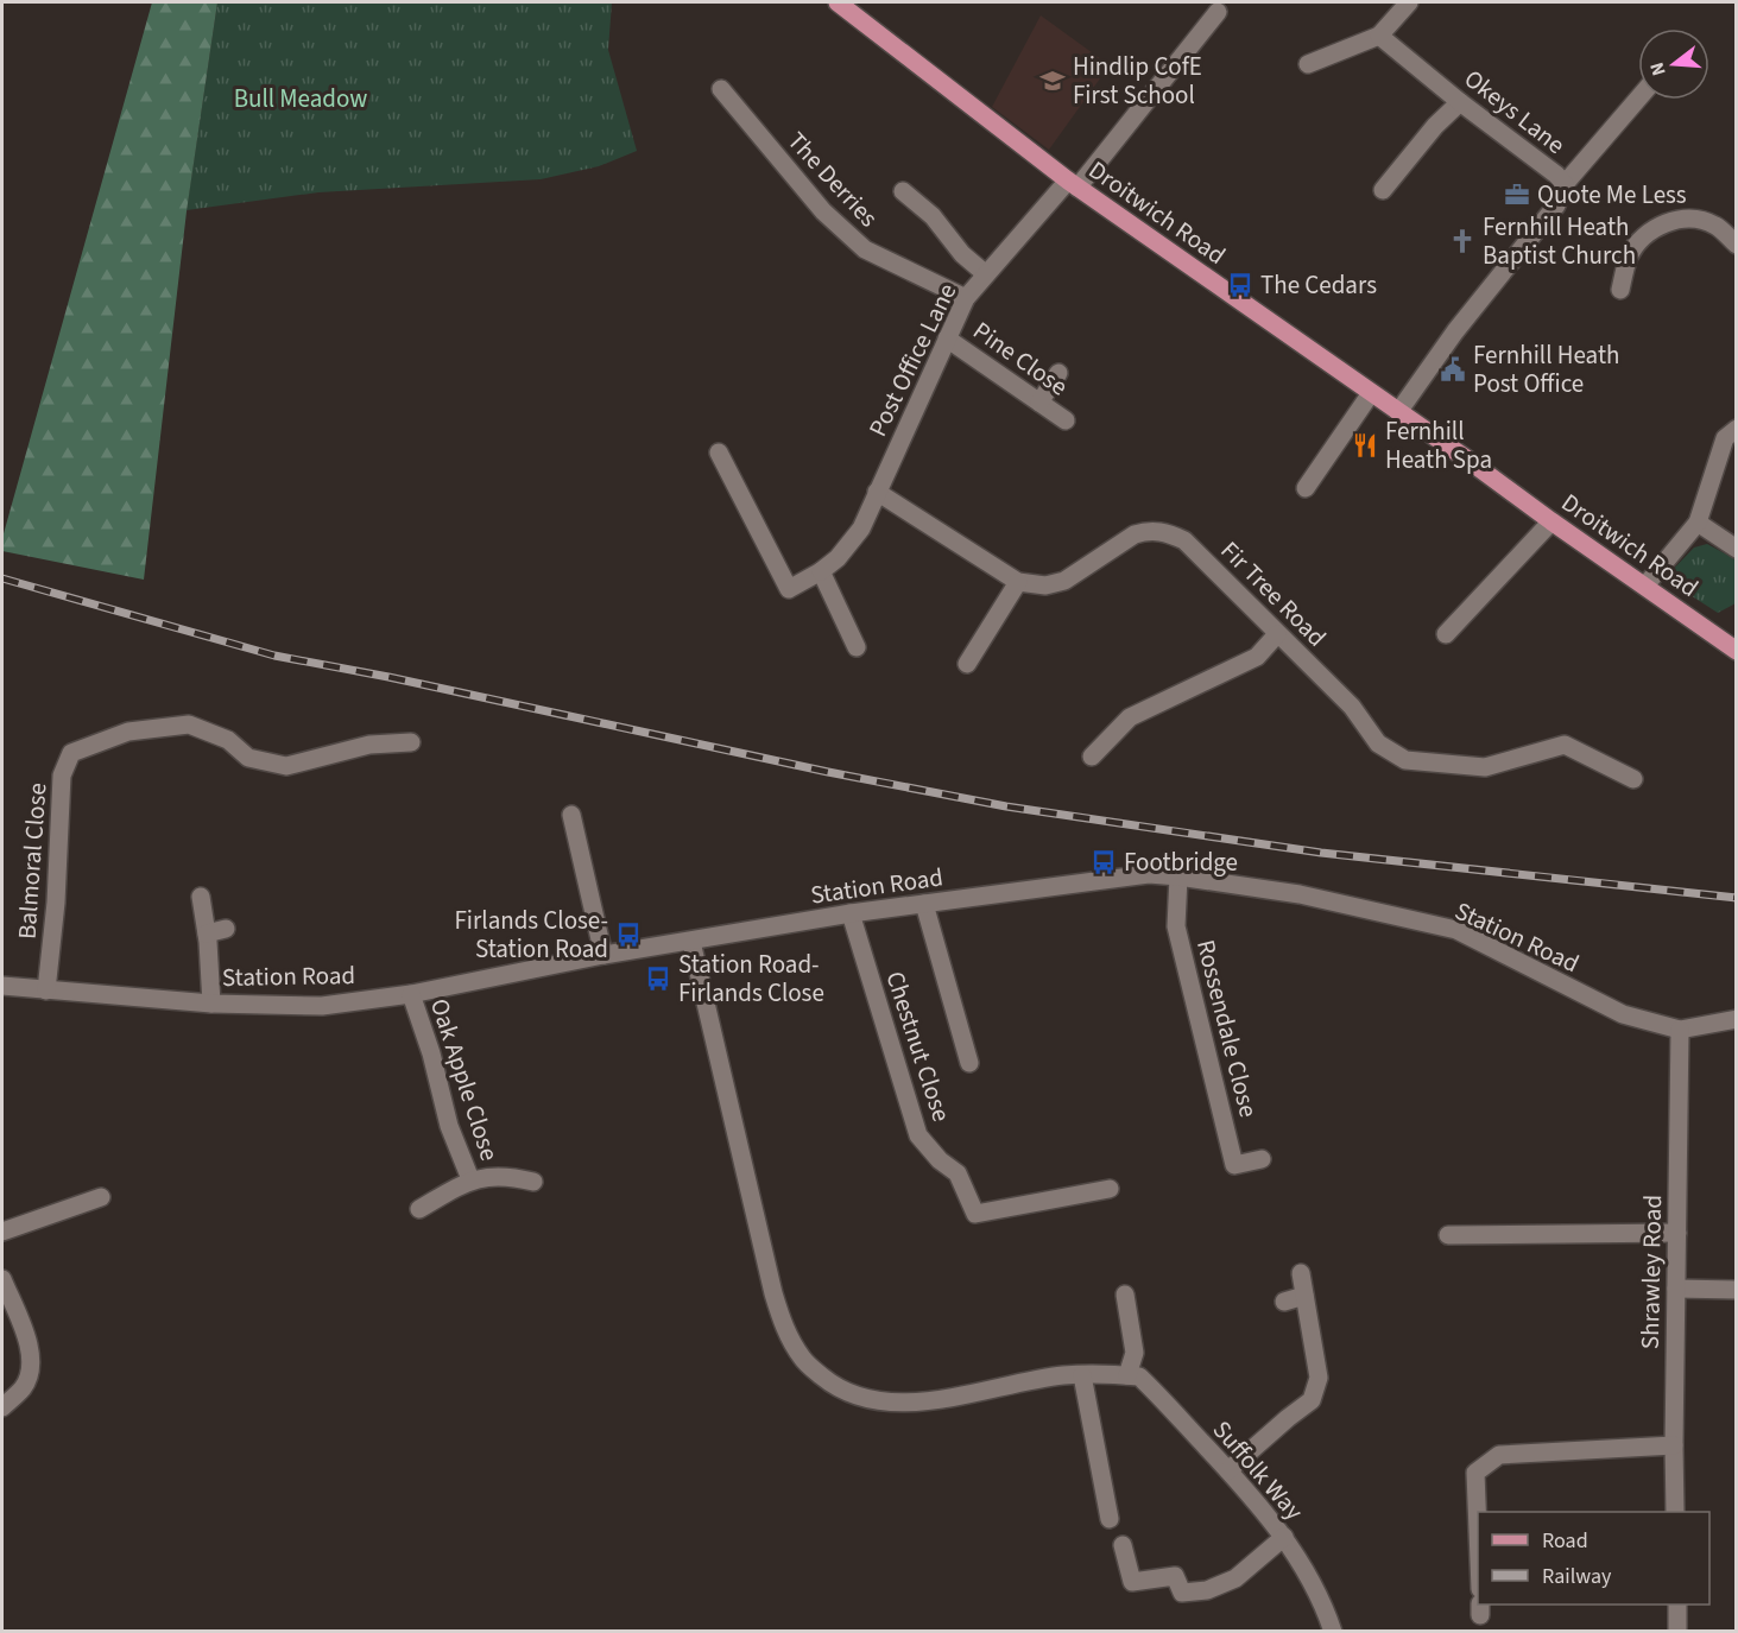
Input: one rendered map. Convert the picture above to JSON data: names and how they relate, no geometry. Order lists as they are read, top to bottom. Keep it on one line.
{"streets":{"main road":["Droitwich Road"],"street":["Okeys Lane","The Derries","Pine Close","Post Office Lane","Fir Tree Road","Balmoral Close","Station Road","Rossendale Close","Chestnut Close","Oak Apple Close","Shrawley Road","Suffolk Way"]},"crossings":[["Okeys Lane","Droitwich Road"],["The Derries","Post Office Lane"],["Droitwich Road","Post Office Lane"],["Pine Close","Post Office Lane"],["Post Office Lane","Fir Tree Road"],["Balmoral Close","Station Road"],["Station Road","Rossendale Close"],["Station Road","Chestnut Close"],["Station Road","Oak Apple Close"],["Station Road","Shrawley Road"]],"parks":["Bull Meadow"],"places":{"school or university":["Hindlip CofE First School"],"office":["Quote Me Less"],"church":["Fernhill Heath Baptist Church"],"bus stop":["The Cedars","Footbridge","Firlands Close- Station Road","Station Road- Firlands Close"],"public building":["Fernhill Heath Post Office"],"restaurant":["Fernhill Heath Spa"]},"legend":["Road","Railway"],"north":"left"}
